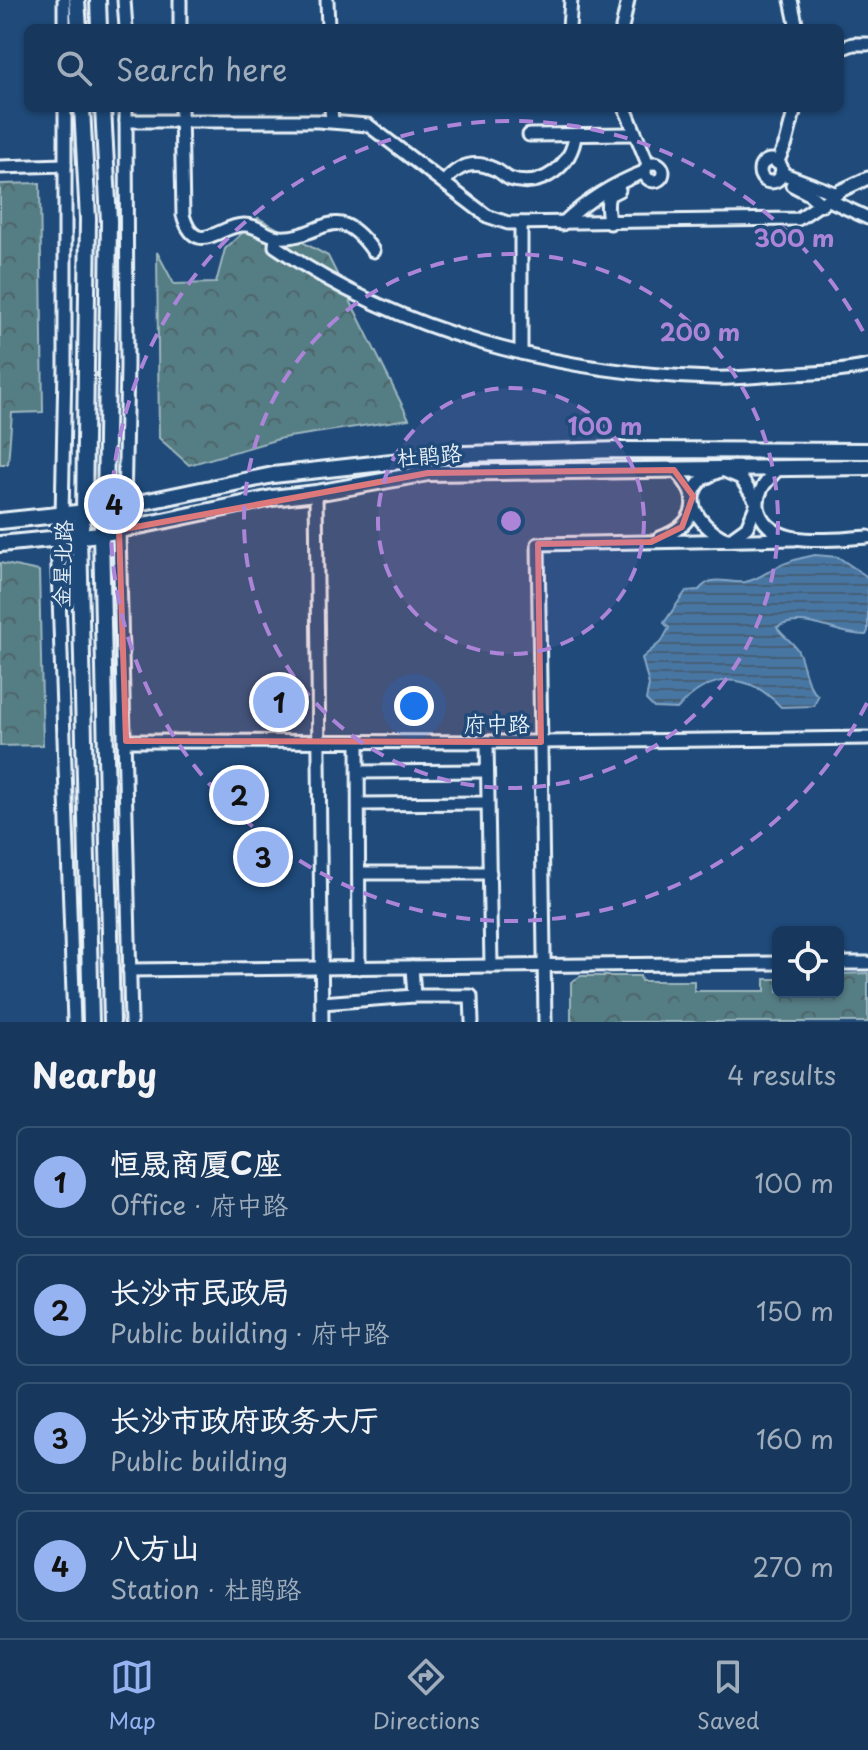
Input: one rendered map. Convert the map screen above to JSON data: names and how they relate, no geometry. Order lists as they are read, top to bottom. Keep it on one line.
{"streets":{"main road":["杜鹃路","金星北路"],"street":["府中路"]},"crossings":[["杜鹃路","金星北路"]],"page":{"search":"Search here","pins":["4","1","2","3"],"heading":["Nearby","4 results"],"list":[{"mark":"1","name":"恒晟商厦C座","note":"Office · 府中路","value":"100 m"},{"mark":"2","name":"长沙市民政局","note":"Public building · 府中路","value":"150 m"},{"mark":"3","name":"长沙市政府政务大厅","note":"Public building","value":"160 m"},{"mark":"4","name":"八方山","note":"Station · 杜鹃路","value":"270 m"}],"nav":["Map","Directions","Saved"]},"rings":["300 m","200 m","100 m"]}
